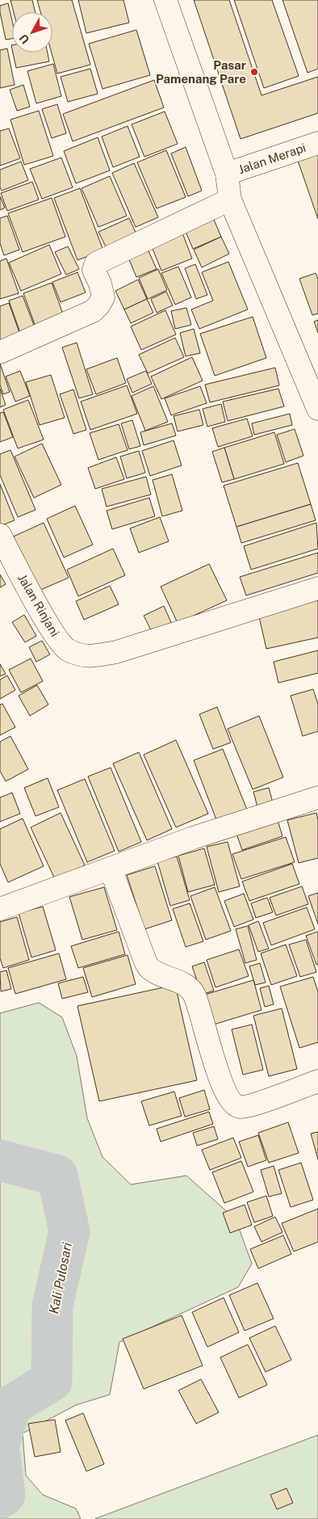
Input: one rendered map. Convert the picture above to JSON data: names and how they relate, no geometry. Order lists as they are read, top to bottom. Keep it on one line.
{"streets":{"street":["Jalan Merapi","Jalan Rinjani"]},"water":["Kali Pulosari"],"places":["Pasar Pamenang Pare"],"north":"bottom left"}
